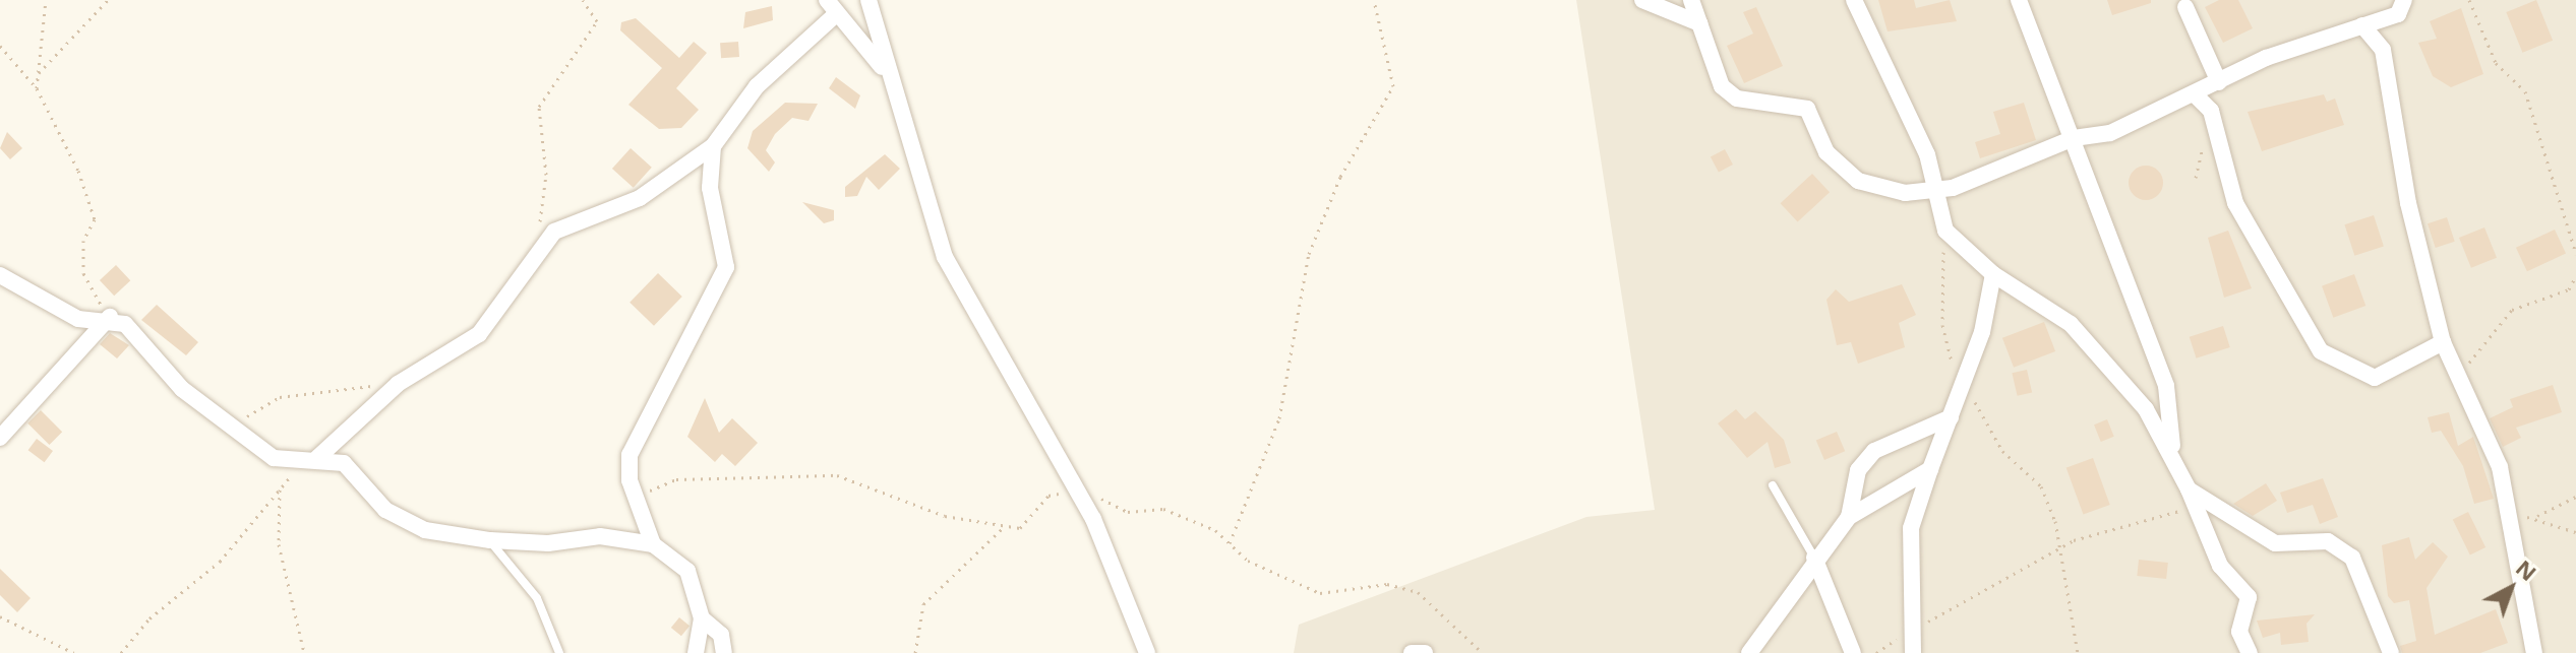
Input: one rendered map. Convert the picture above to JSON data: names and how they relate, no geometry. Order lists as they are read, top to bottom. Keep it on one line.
{"north":"top right"}
